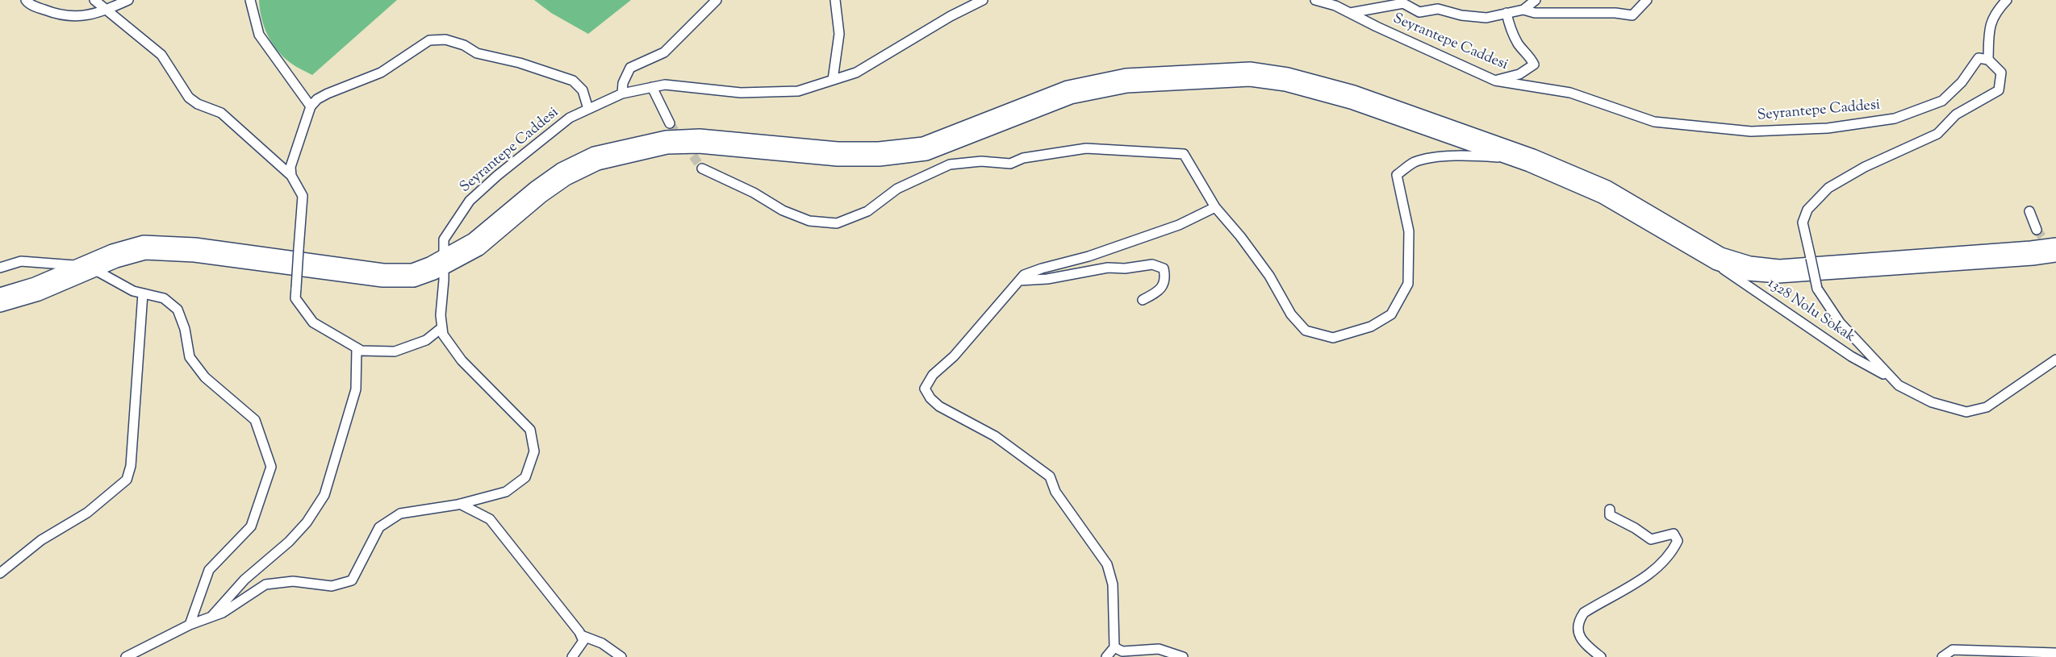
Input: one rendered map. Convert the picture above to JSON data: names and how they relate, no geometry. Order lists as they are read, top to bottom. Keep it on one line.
{"streets":{"street":["Seyrantepe Caddesi","1328 Nolu Sokak"]}}
